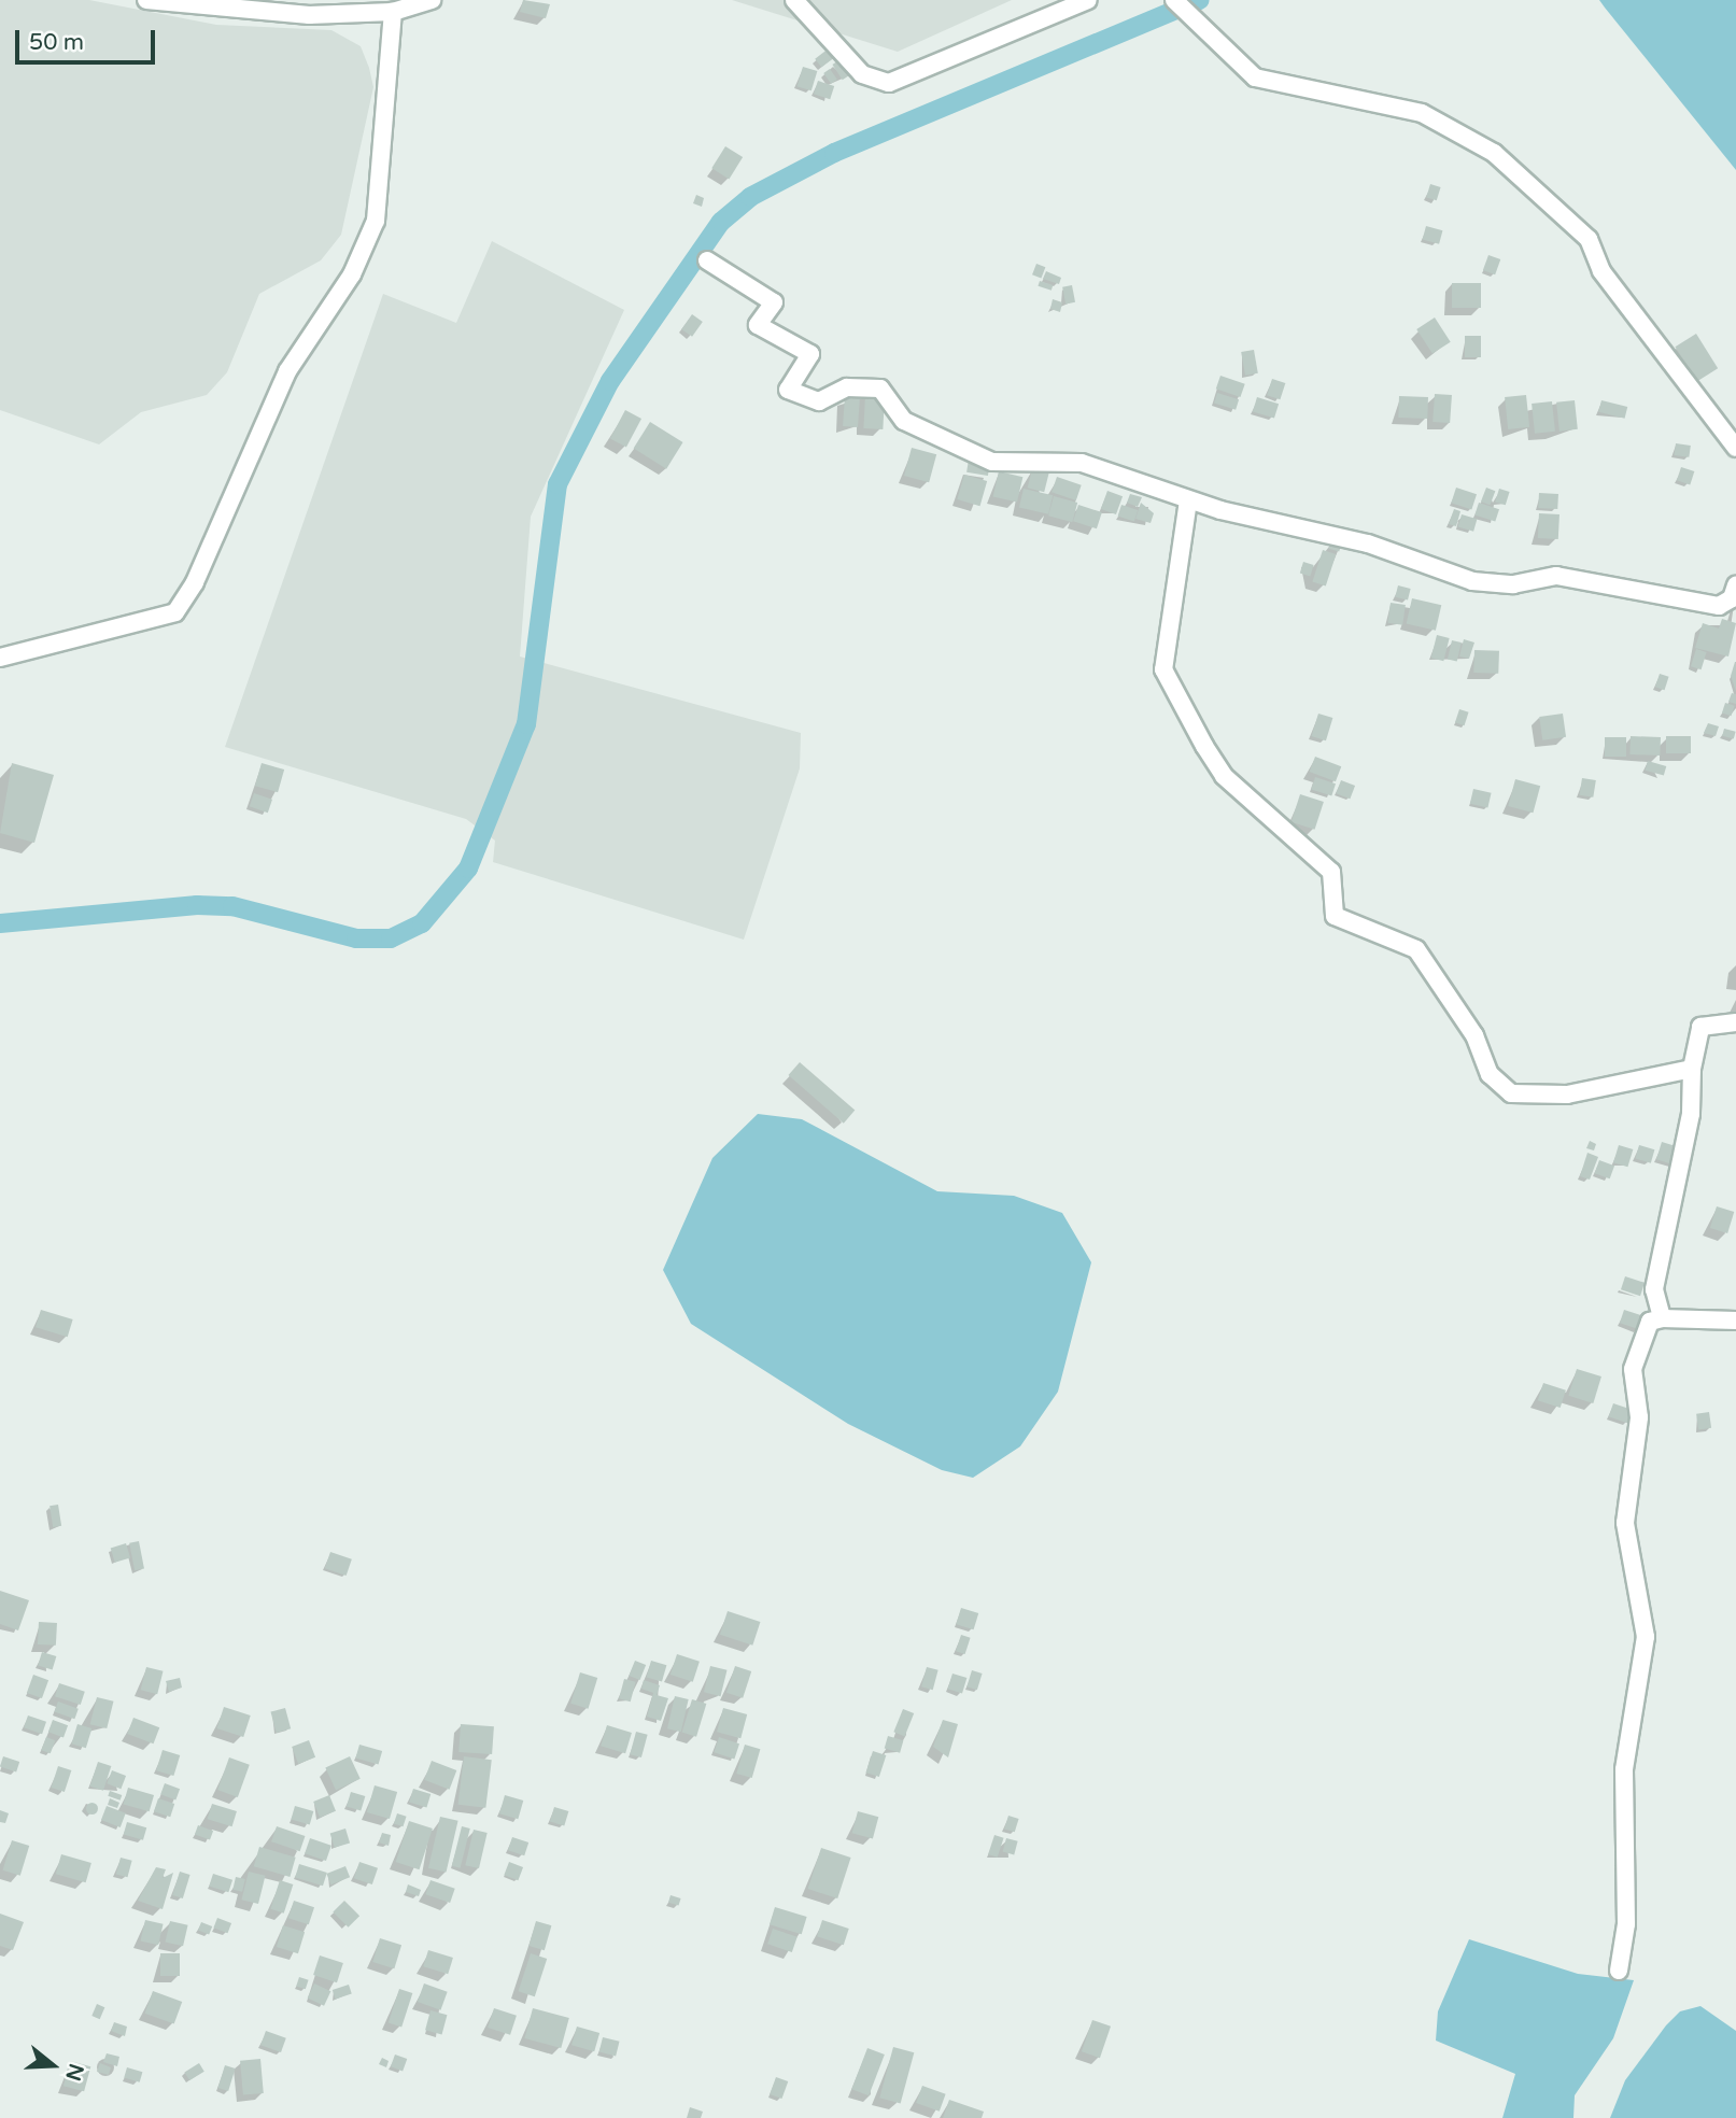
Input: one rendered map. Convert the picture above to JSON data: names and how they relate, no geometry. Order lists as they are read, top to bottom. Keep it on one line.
{"scale_bar":"50 m","north":"right"}
